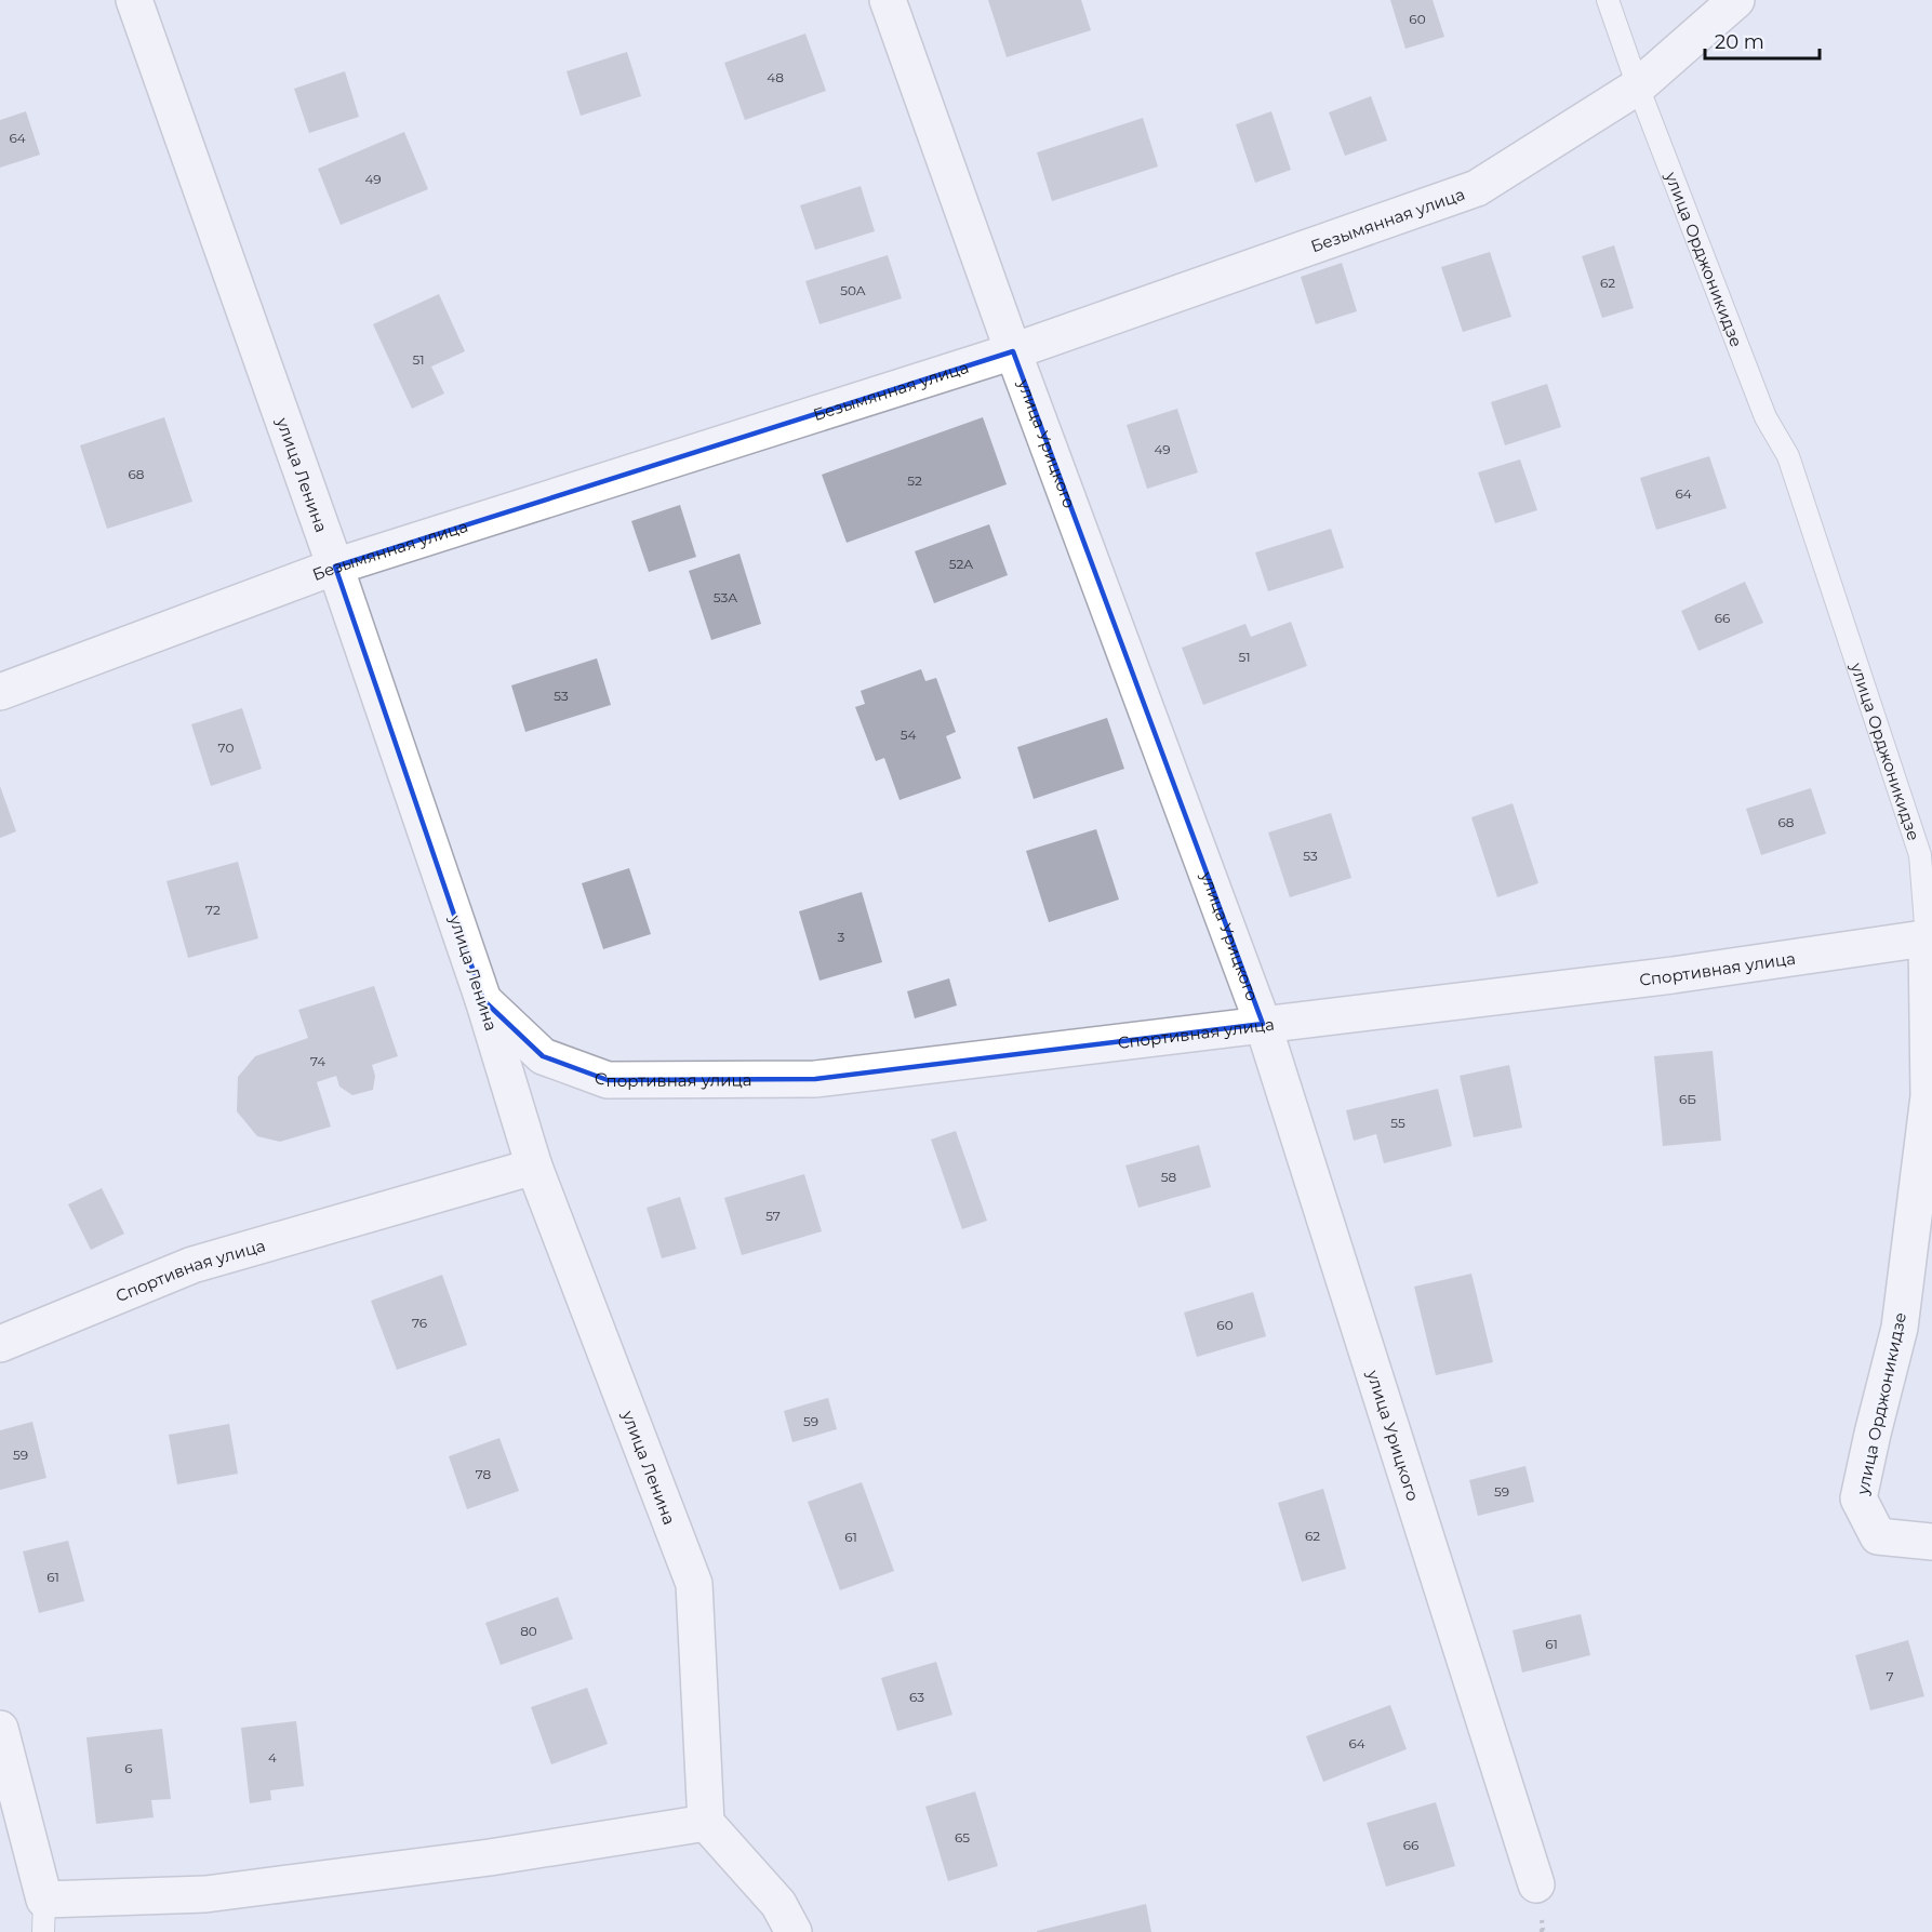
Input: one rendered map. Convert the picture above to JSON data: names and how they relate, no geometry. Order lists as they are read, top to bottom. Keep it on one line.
{"streets":{"street":["Безымянная улица","улица Орджоникидзе","улица Урицкого","улица Ленина","Спортивная улица"]},"crossings":[["Безымянная улица","улица Орджоникидзе"],["Безымянная улица","улица Урицкого"],["Безымянная улица","улица Ленина"],["улица Орджоникидзе","Спортивная улица"],["улица Урицкого","Спортивная улица"],["улица Ленина","Спортивная улица"]],"house_numbers":["60","48","64","49","62","50А","51","49","68","52","64","52А","53А","66","51","53","54","70","68","53","72","3","74","6Б","55","58","57","76","60","59","59","78","59","62","61","61","80","61","7","63","64","4","6","65","66"],"scale_bar":"20 m"}
